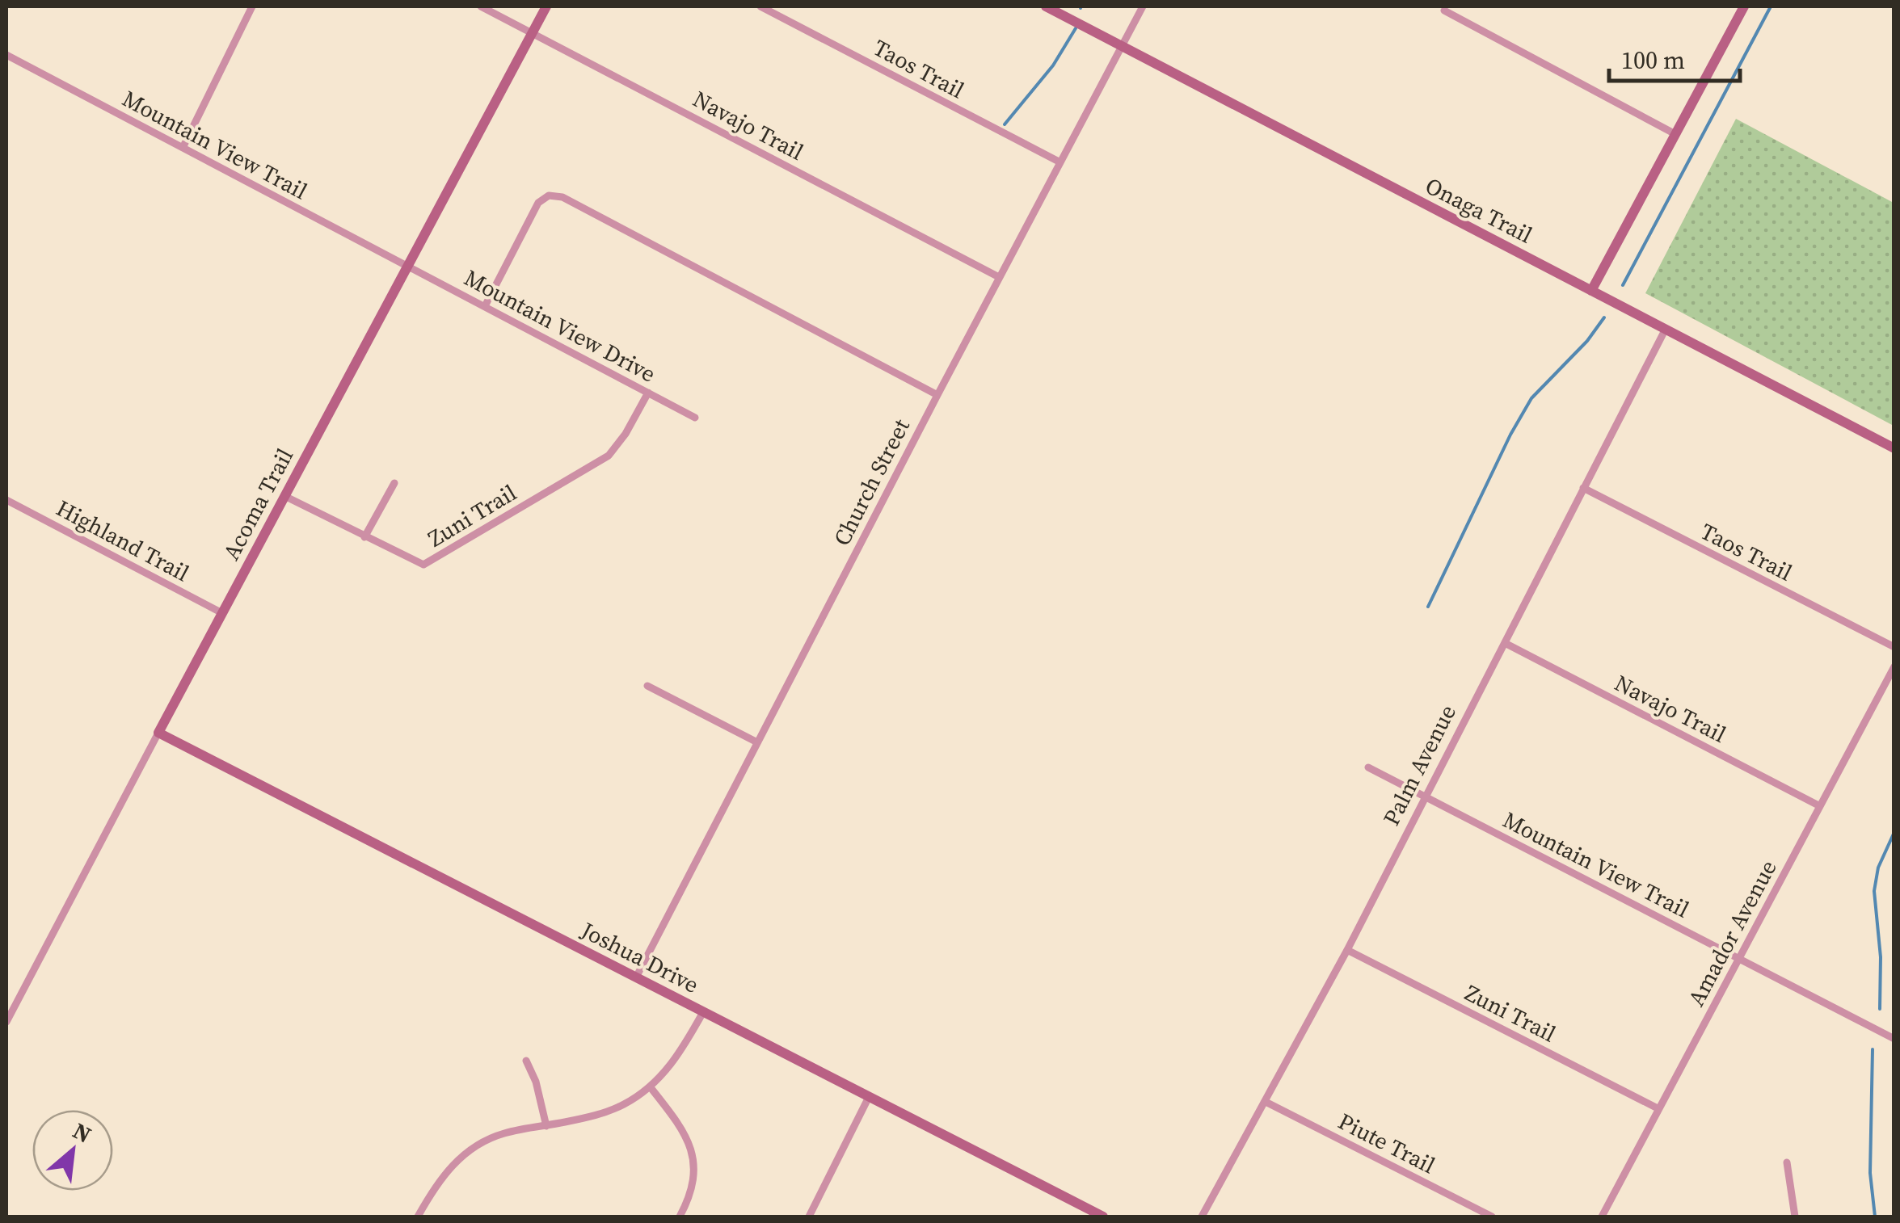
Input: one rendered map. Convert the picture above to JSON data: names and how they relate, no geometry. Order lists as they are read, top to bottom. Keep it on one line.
{"streets":{"street":["Taos Trail","Navajo Trail","Mountain View Trail","Onaga Trail","Mountain View Drive","Church Street","Acoma Trail","Zuni Trail","Highland Trail","Palm Avenue","Amador Avenue","Joshua Drive","Piute Trail"]},"crossings":[["Taos Trail","Church Street"],["Taos Trail","Palm Avenue"],["Navajo Trail","Church Street"],["Navajo Trail","Acoma Trail"],["Navajo Trail","Palm Avenue"],["Navajo Trail","Amador Avenue"],["Mountain View Trail","Mountain View Drive"],["Mountain View Trail","Acoma Trail"],["Mountain View Trail","Palm Avenue"],["Mountain View Trail","Amador Avenue"],["Onaga Trail","Church Street"],["Onaga Trail","Palm Avenue"],["Mountain View Drive","Acoma Trail"],["Mountain View Drive","Zuni Trail"],["Church Street","Joshua Drive"],["Acoma Trail","Zuni Trail"],["Acoma Trail","Highland Trail"],["Acoma Trail","Joshua Drive"],["Zuni Trail","Palm Avenue"],["Zuni Trail","Amador Avenue"],["Palm Avenue","Piute Trail"]],"scale_bar":"100 m","north":"top right"}
